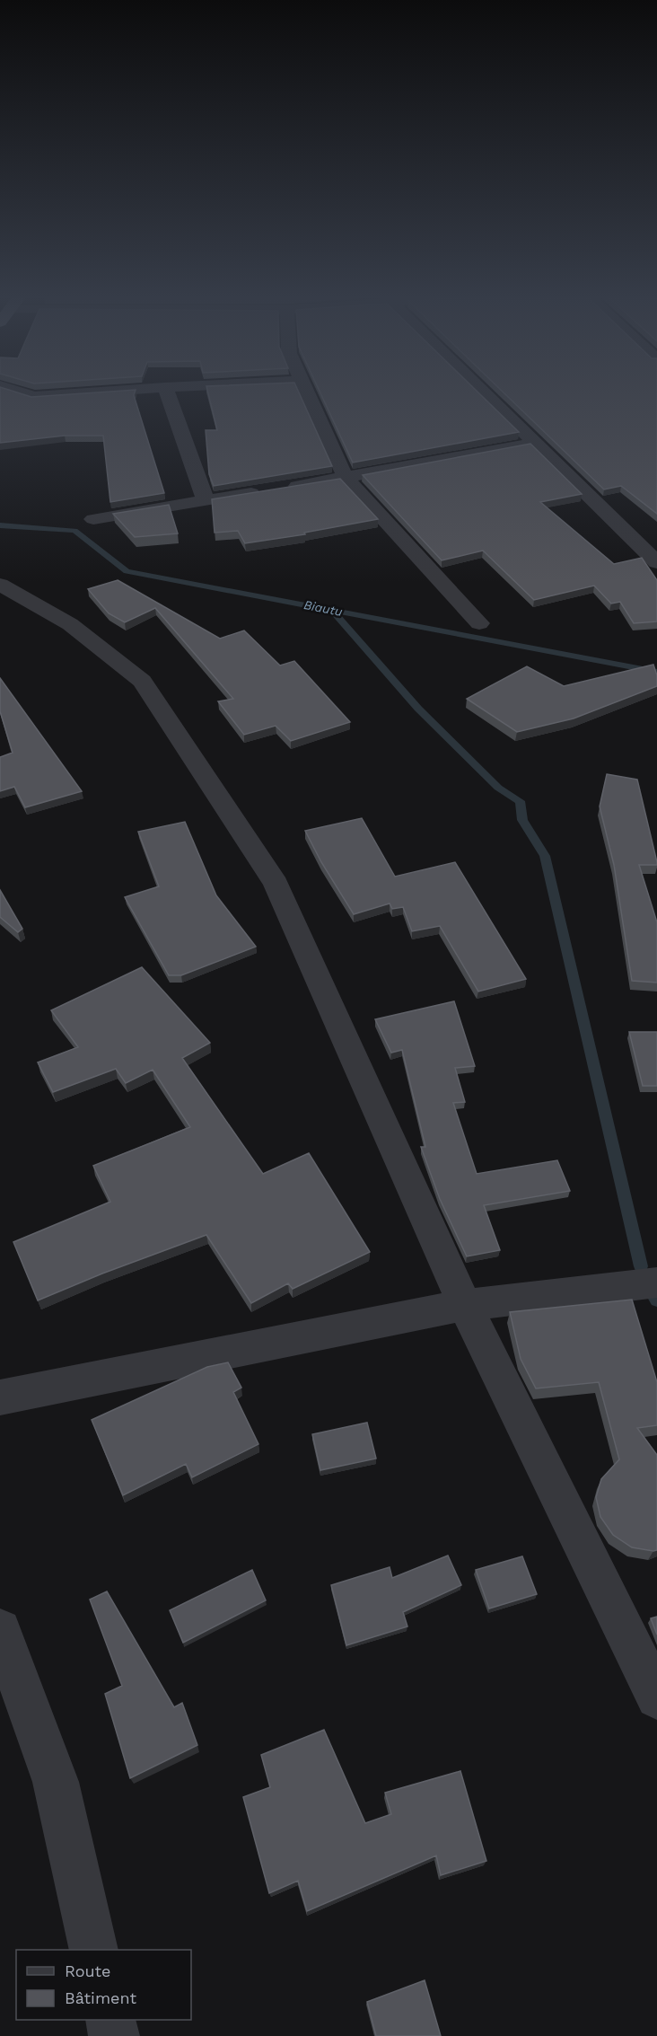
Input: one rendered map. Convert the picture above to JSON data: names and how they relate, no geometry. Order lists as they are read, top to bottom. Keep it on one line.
{"water":["Biautu"],"legend":["Route","Bâtiment"]}
